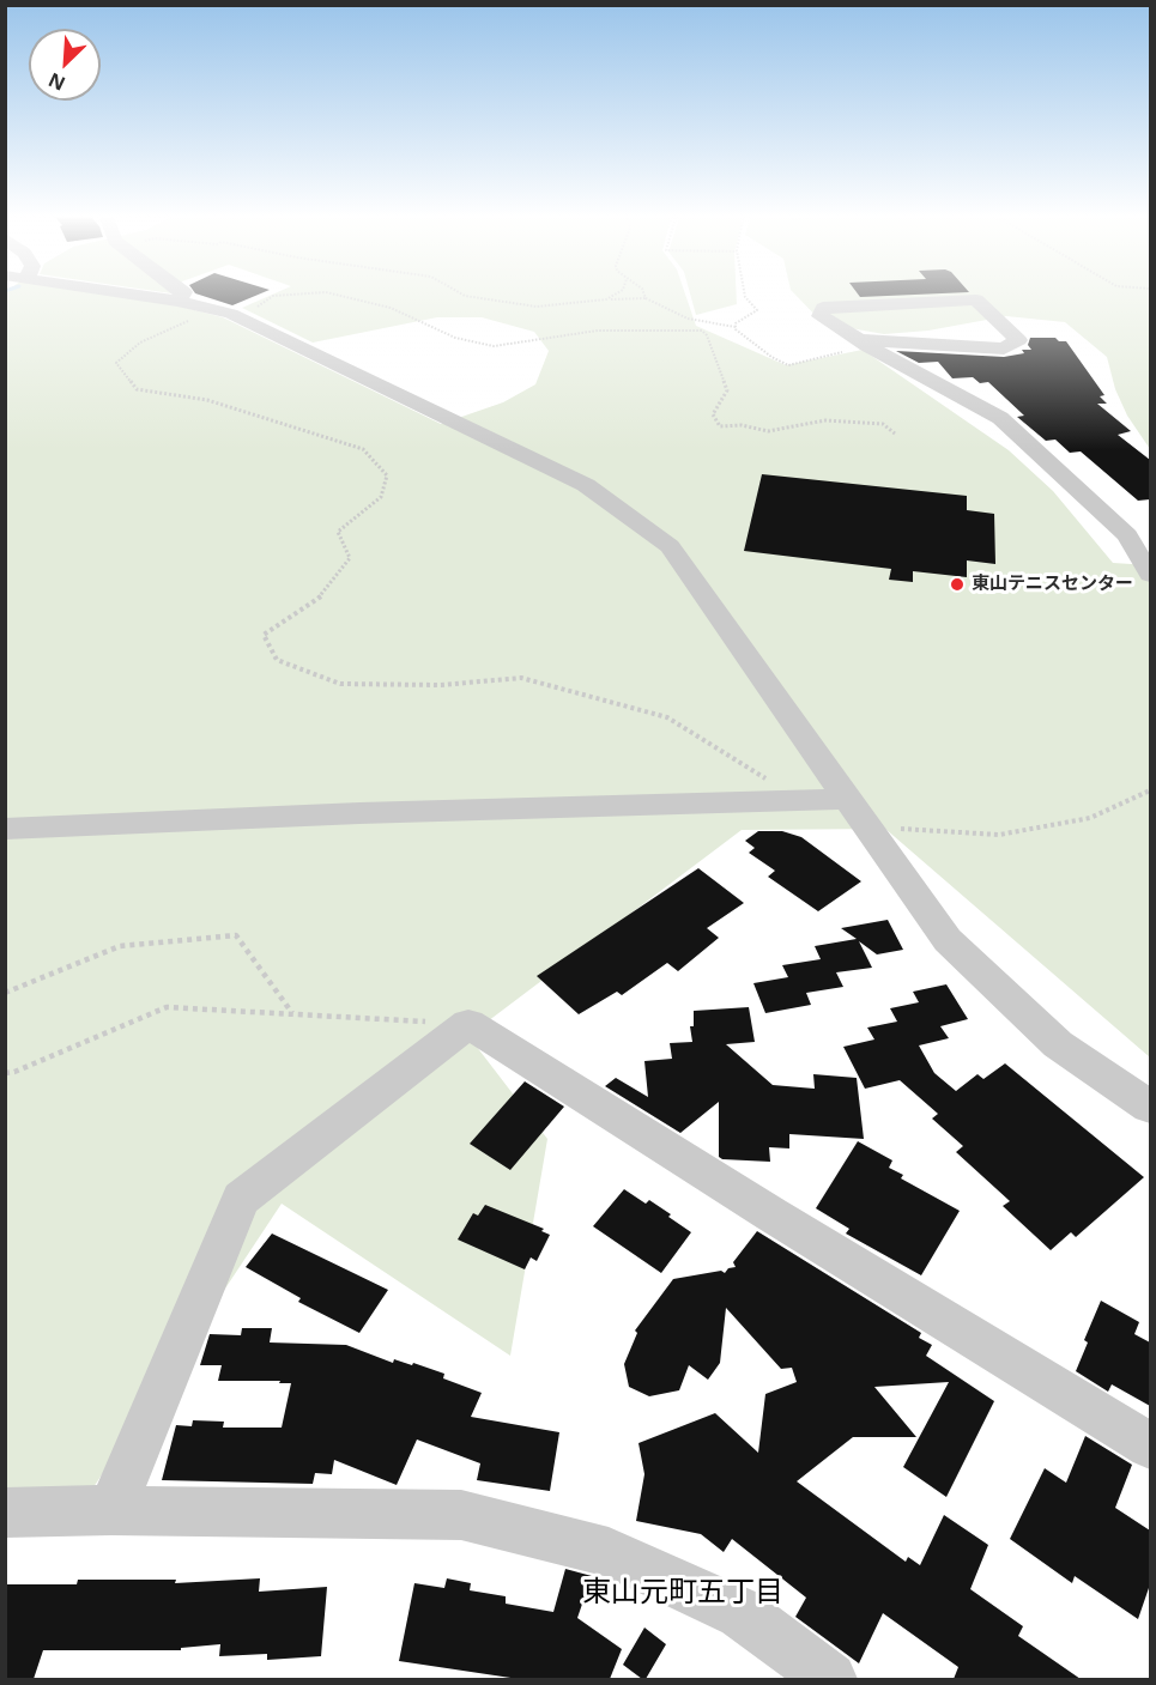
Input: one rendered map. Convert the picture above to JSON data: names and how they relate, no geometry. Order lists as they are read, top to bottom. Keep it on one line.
{"districts":["東山元町五丁目"],"places":["東山テニスセンター"],"north":"bottom left"}
